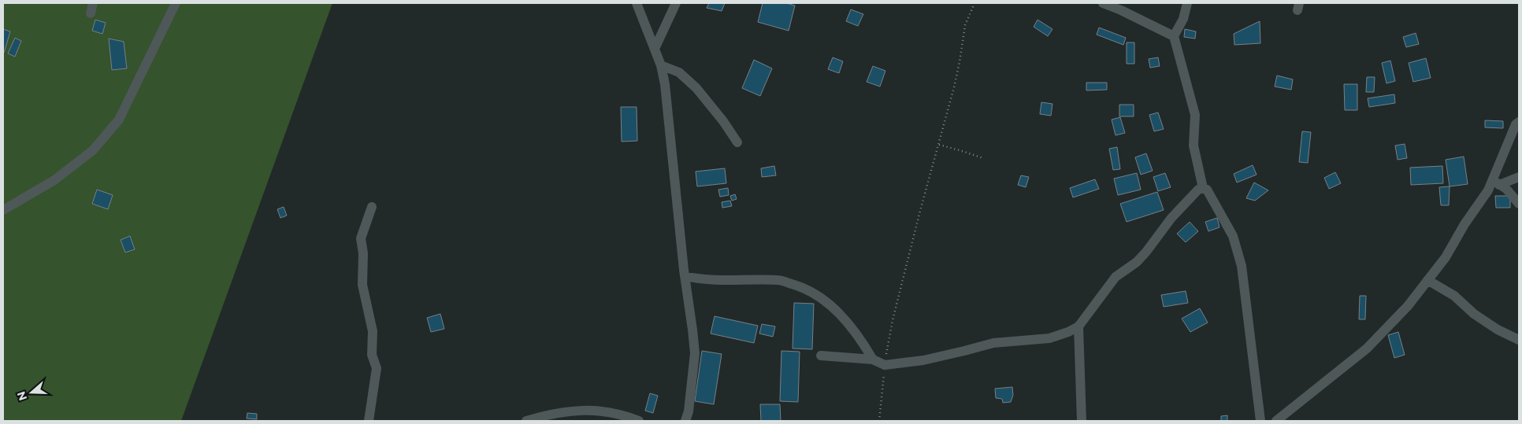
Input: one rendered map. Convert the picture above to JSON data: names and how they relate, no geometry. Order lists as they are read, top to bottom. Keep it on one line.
{"north":"left"}
